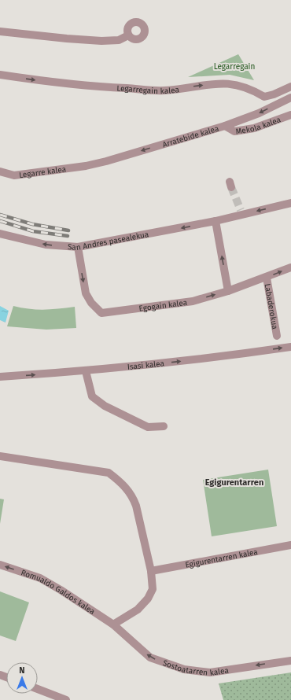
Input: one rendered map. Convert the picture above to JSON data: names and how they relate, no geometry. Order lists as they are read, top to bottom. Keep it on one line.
{"streets":{"street":["Legarregain kalea","Mekola kalea","Arratebide kalea","Legarre kalea","San Andres pasealekua","Egogain kalea","Labaderokua","Isasi kalea","Egigurentarren kalea","Romualdo Galdos kalea","Sostoatarren kalea"]},"crossings":[["Mekola kalea","Arratebide kalea"],["Arratebide kalea","Legarre kalea"],["San Andres pasealekua","Egogain kalea"],["Egogain kalea","Labaderokua"],["Romualdo Galdos kalea","Sostoatarren kalea"]],"one_way":["Arratebide kalea","San Andres pasealekua","Isasi kalea","Romualdo Galdos kalea","Sostoatarren kalea"],"districts":["Egigurentarren"],"parks":["Legarregain"],"north":"top"}
